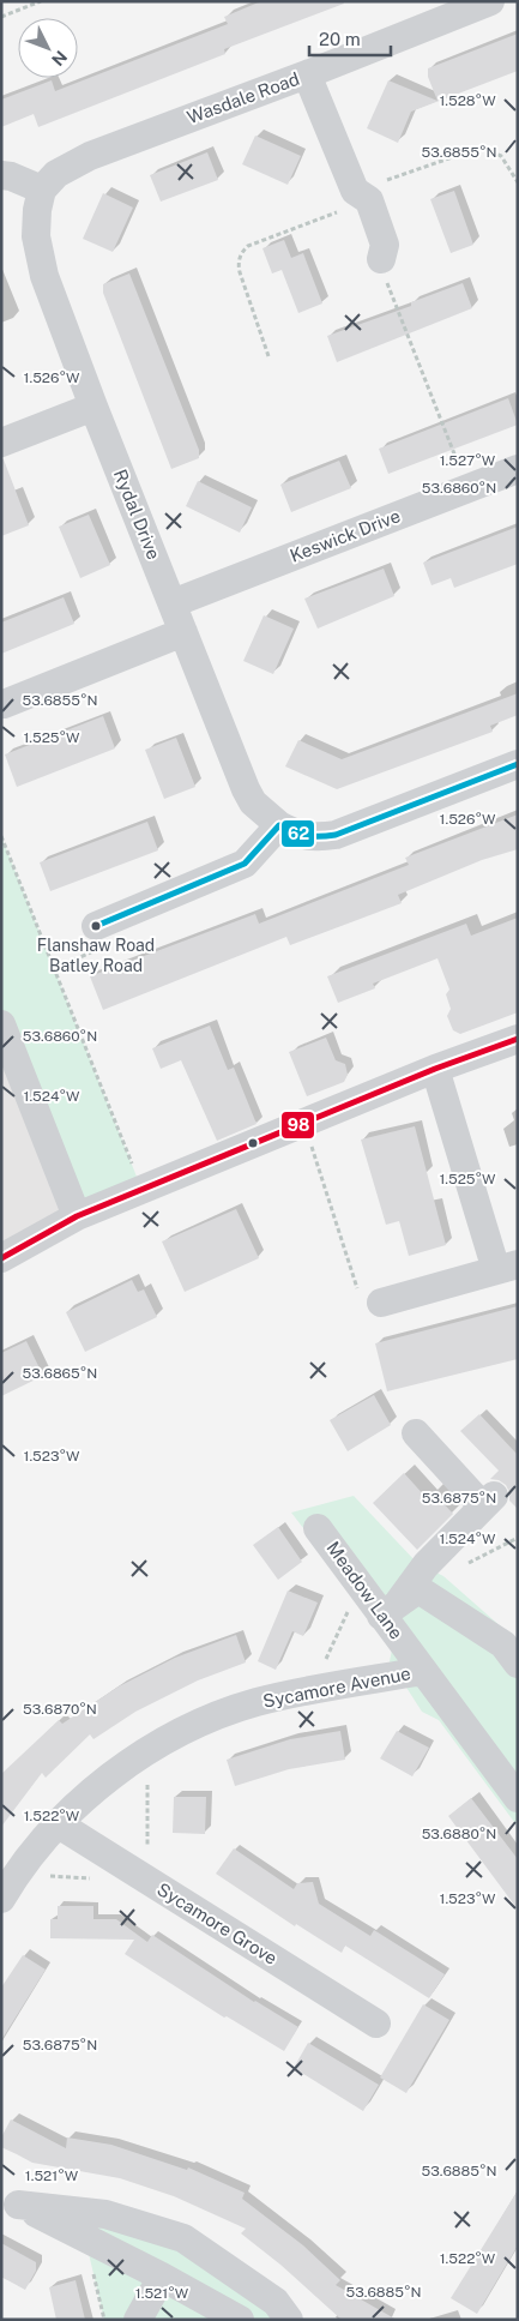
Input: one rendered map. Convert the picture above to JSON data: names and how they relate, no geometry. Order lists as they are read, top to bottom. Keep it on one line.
{"streets":{"street":["Wasdale Road","Rydal Drive","Keswick Drive","Meadow Lane","Sycamore Avenue","Sycamore Grove"]},"crossings":[["Wasdale Road","Rydal Drive"],["Rydal Drive","Keswick Drive"],["Meadow Lane","Sycamore Avenue"],["Sycamore Avenue","Sycamore Grove"]],"places":["Flanshaw Road Batley Road"],"lines":["transit line 62","transit line 98"],"scale_bar":"20 m","north":"bottom right","coordinates":["1.528°W","53.6855°N","1.526°W","1.527°W","53.6860°N","1.525°W","1.524°W","53.6865°N","1.523°W","53.6875°N","53.6870°N","1.522°W","53.6880°N","53.6885°N","1.521°W"]}
